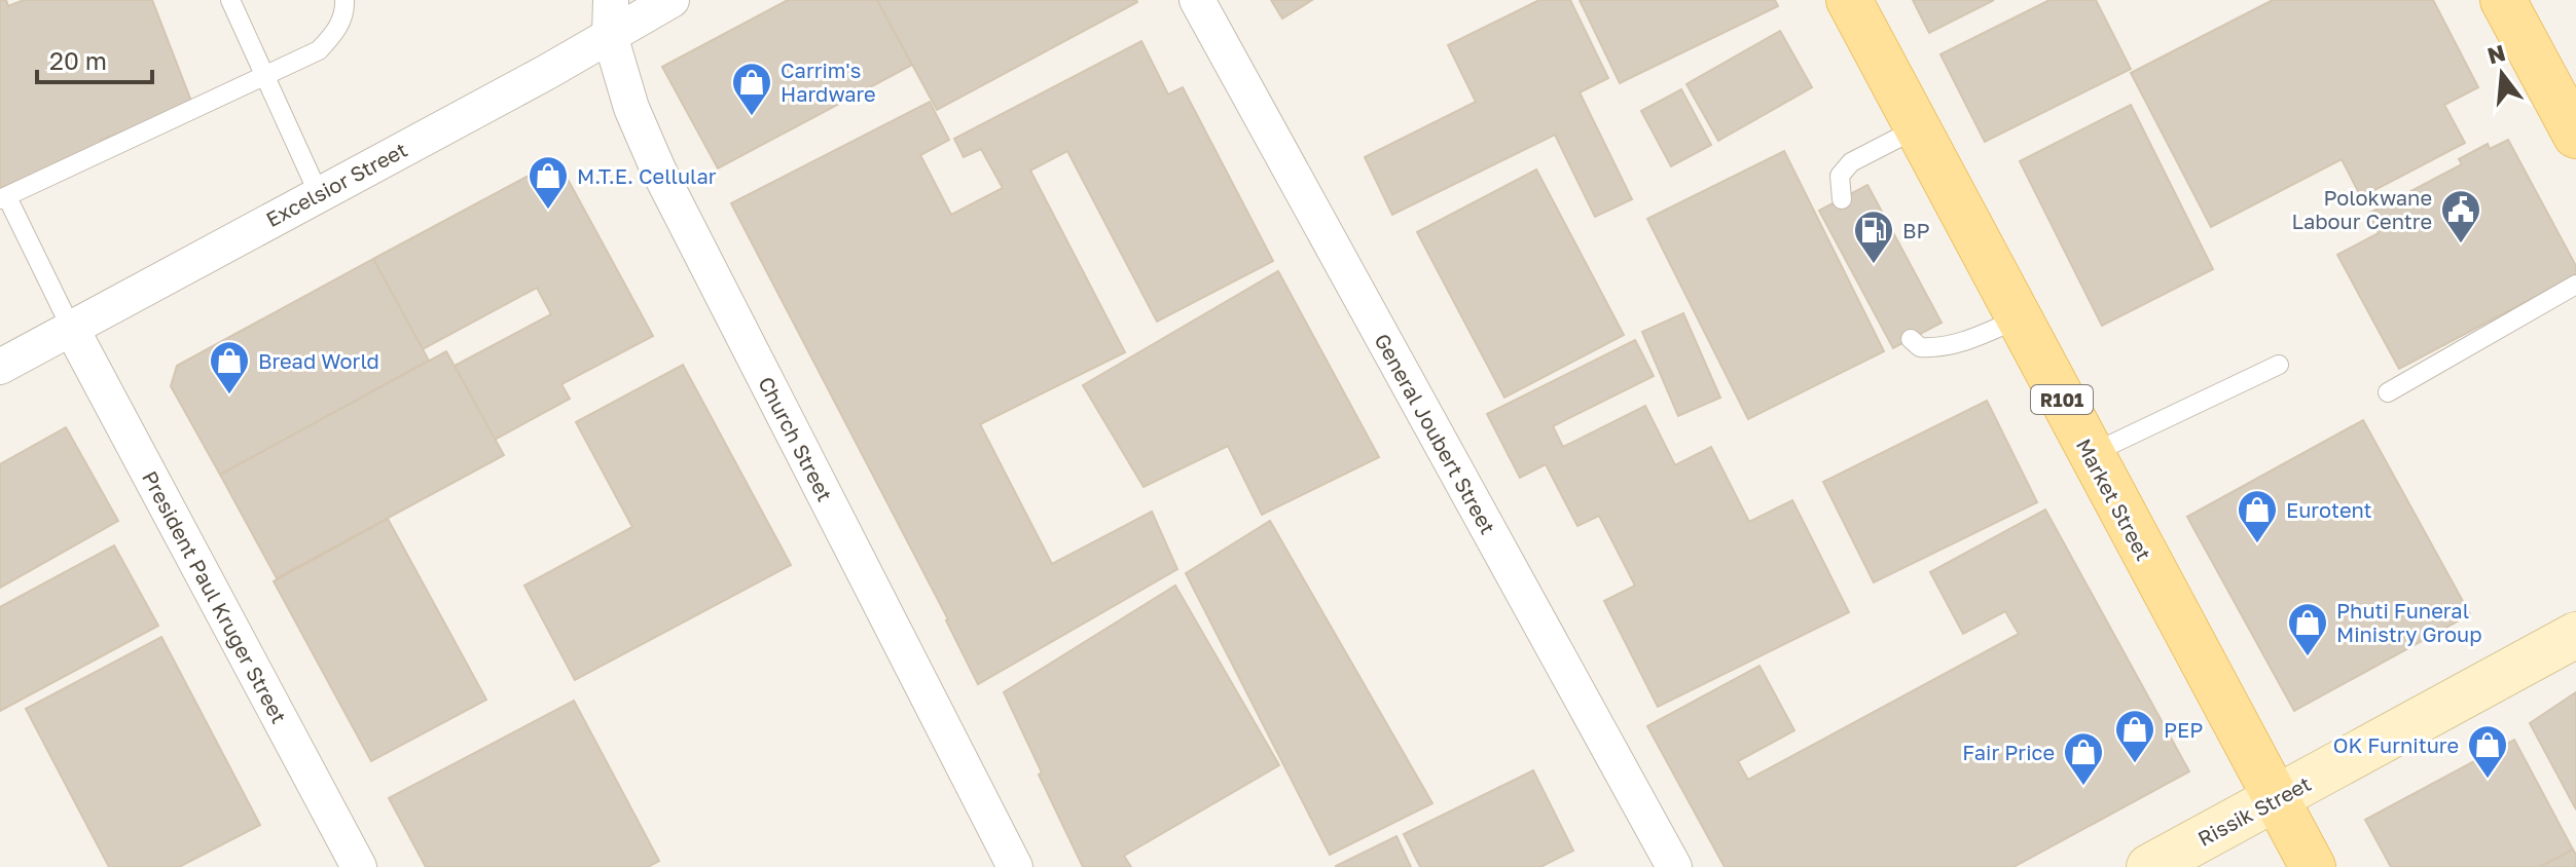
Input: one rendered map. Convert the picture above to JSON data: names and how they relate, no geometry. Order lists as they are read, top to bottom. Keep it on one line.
{"streets":{"main road":["R101","Market Street","Rissik Street"],"street":["Excelsior Street","General Joubert Street","Church Street","President Paul Kruger Street"]},"crossings":[["Excelsior Street","Church Street"],["Excelsior Street","President Paul Kruger Street"],["Market Street","Rissik Street"]],"places":{"shop":["Carrim's Hardware","M.T.E. Cellular","Bread World","Eurotent","Phuti Funeral Ministry Group","PEP","OK Furniture","Fair Price"],"public building":["Polokwane Labour Centre"],"fuel station":["BP"]},"scale_bar":"20 m","north":"top"}
